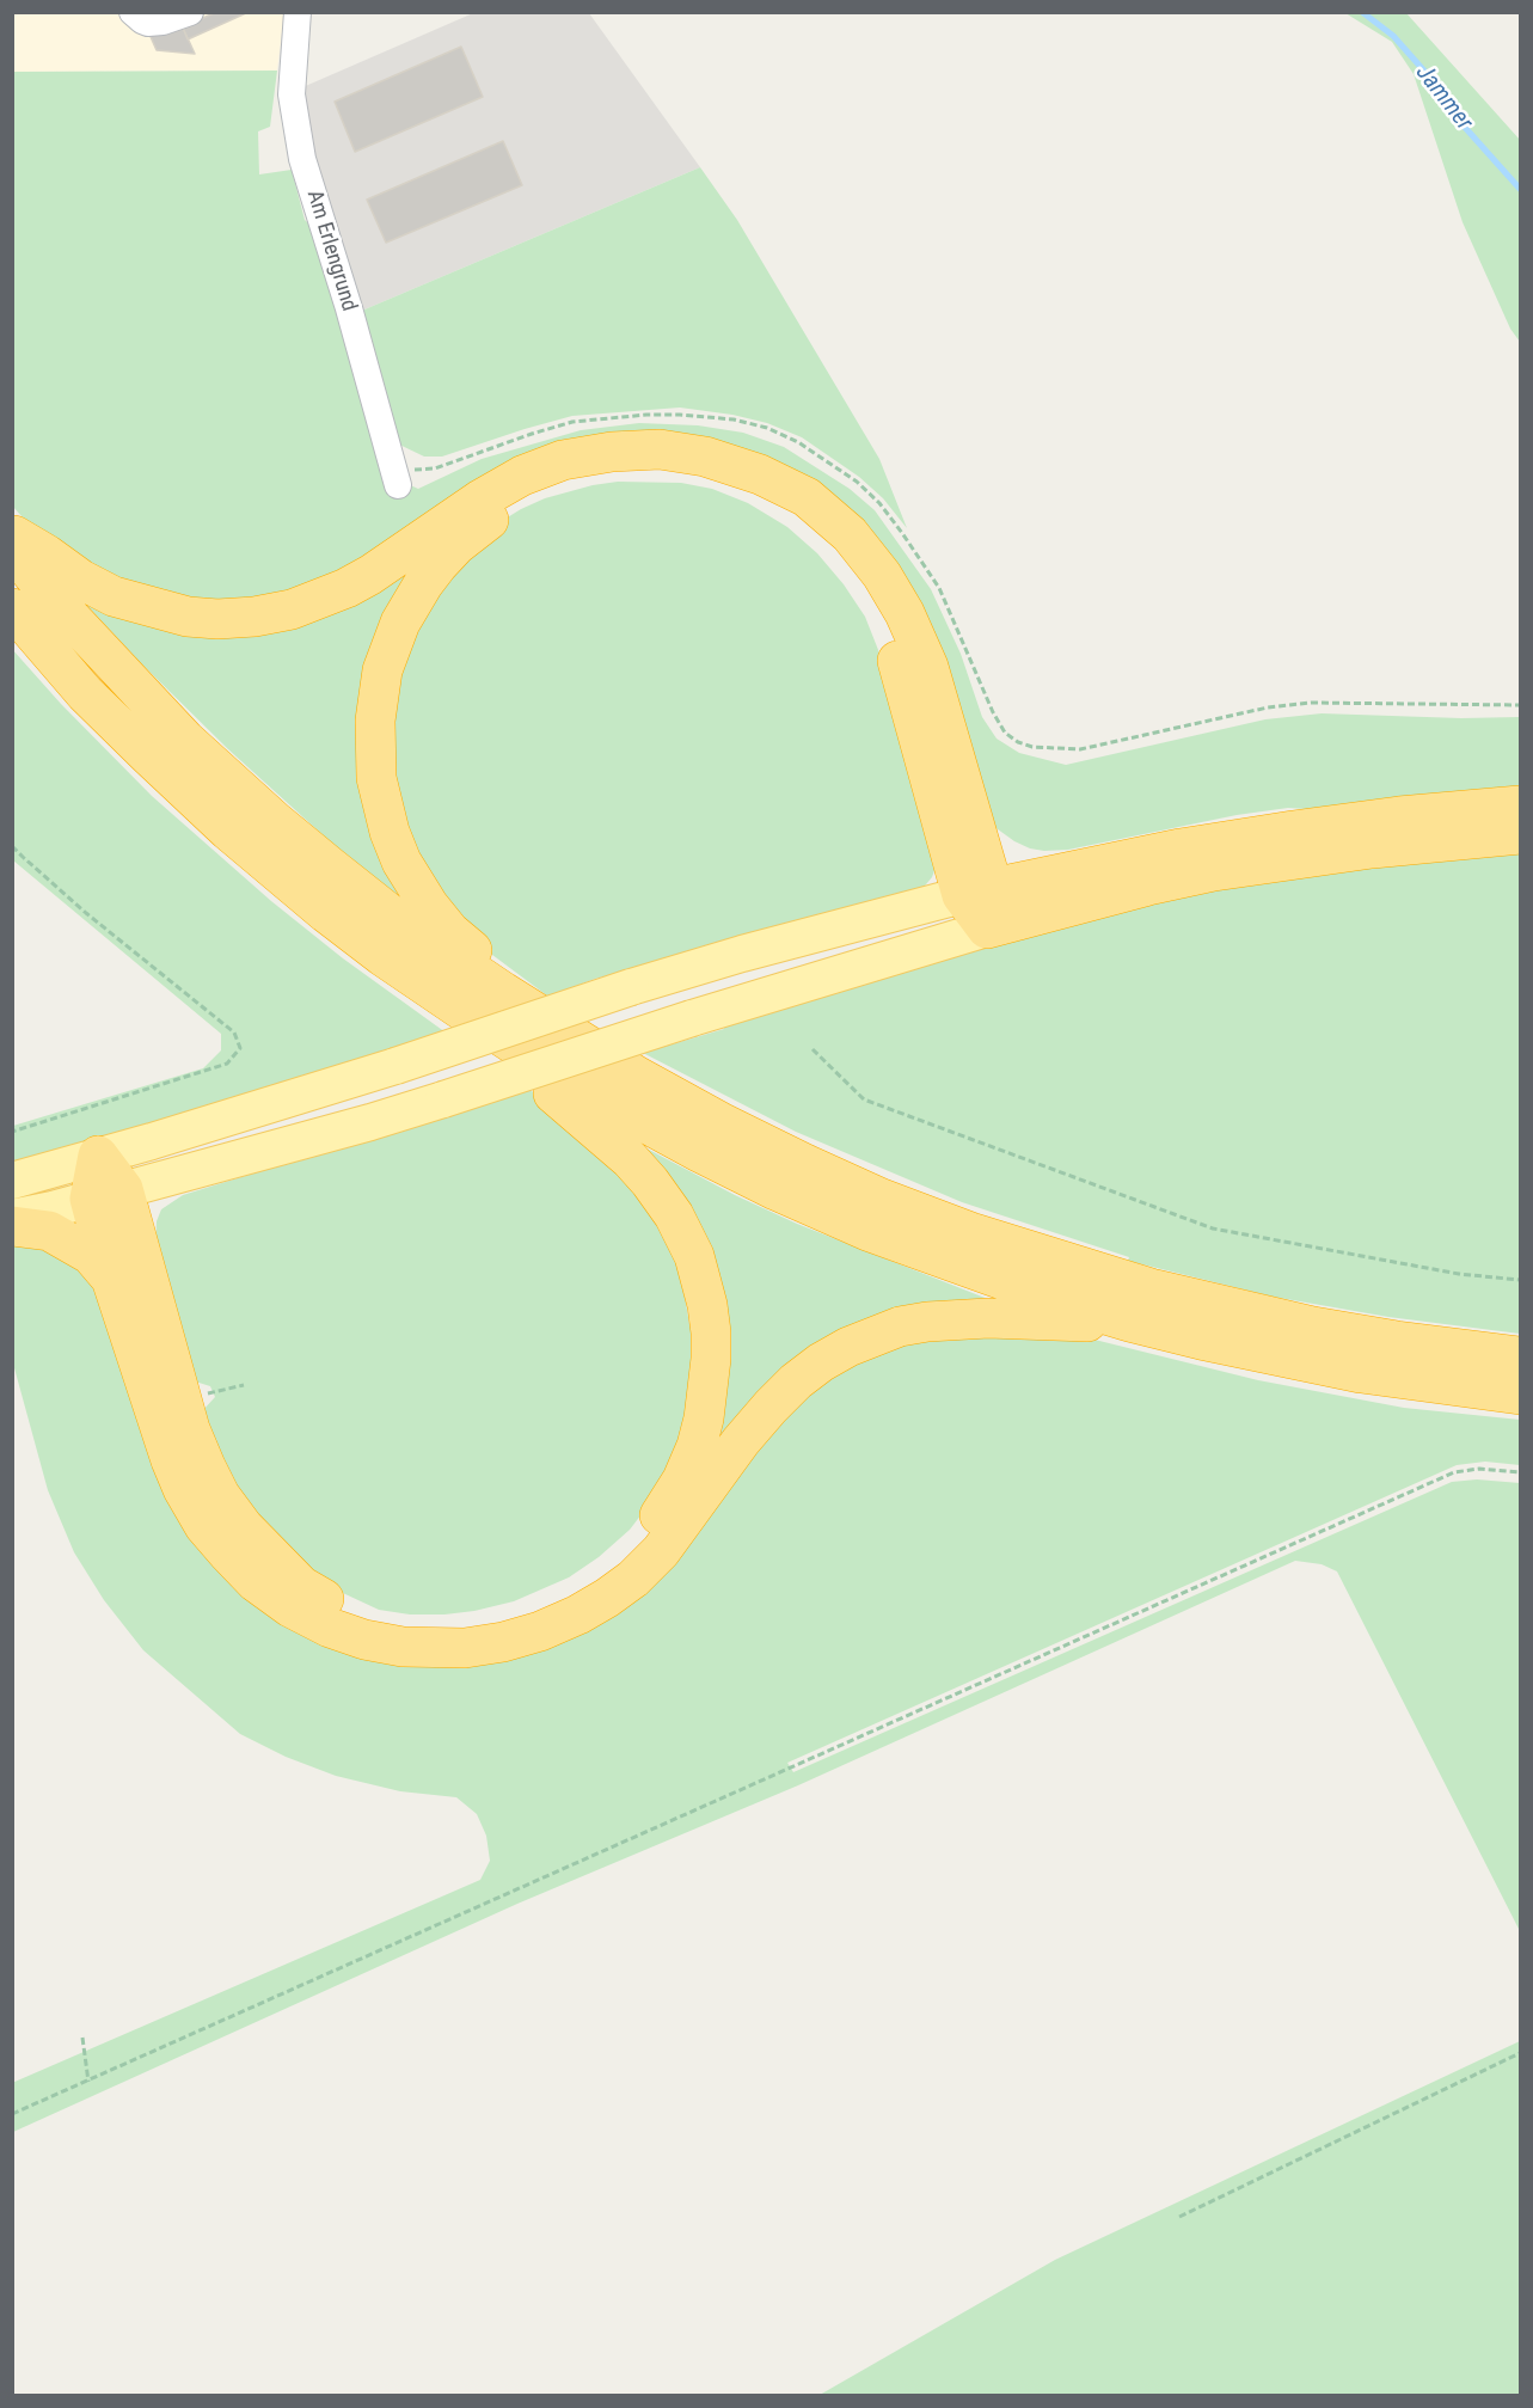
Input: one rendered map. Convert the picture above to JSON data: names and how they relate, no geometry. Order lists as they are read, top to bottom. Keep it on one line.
{"streets":{"street":["Am Erlengrund"]},"water":["Jammer"]}
